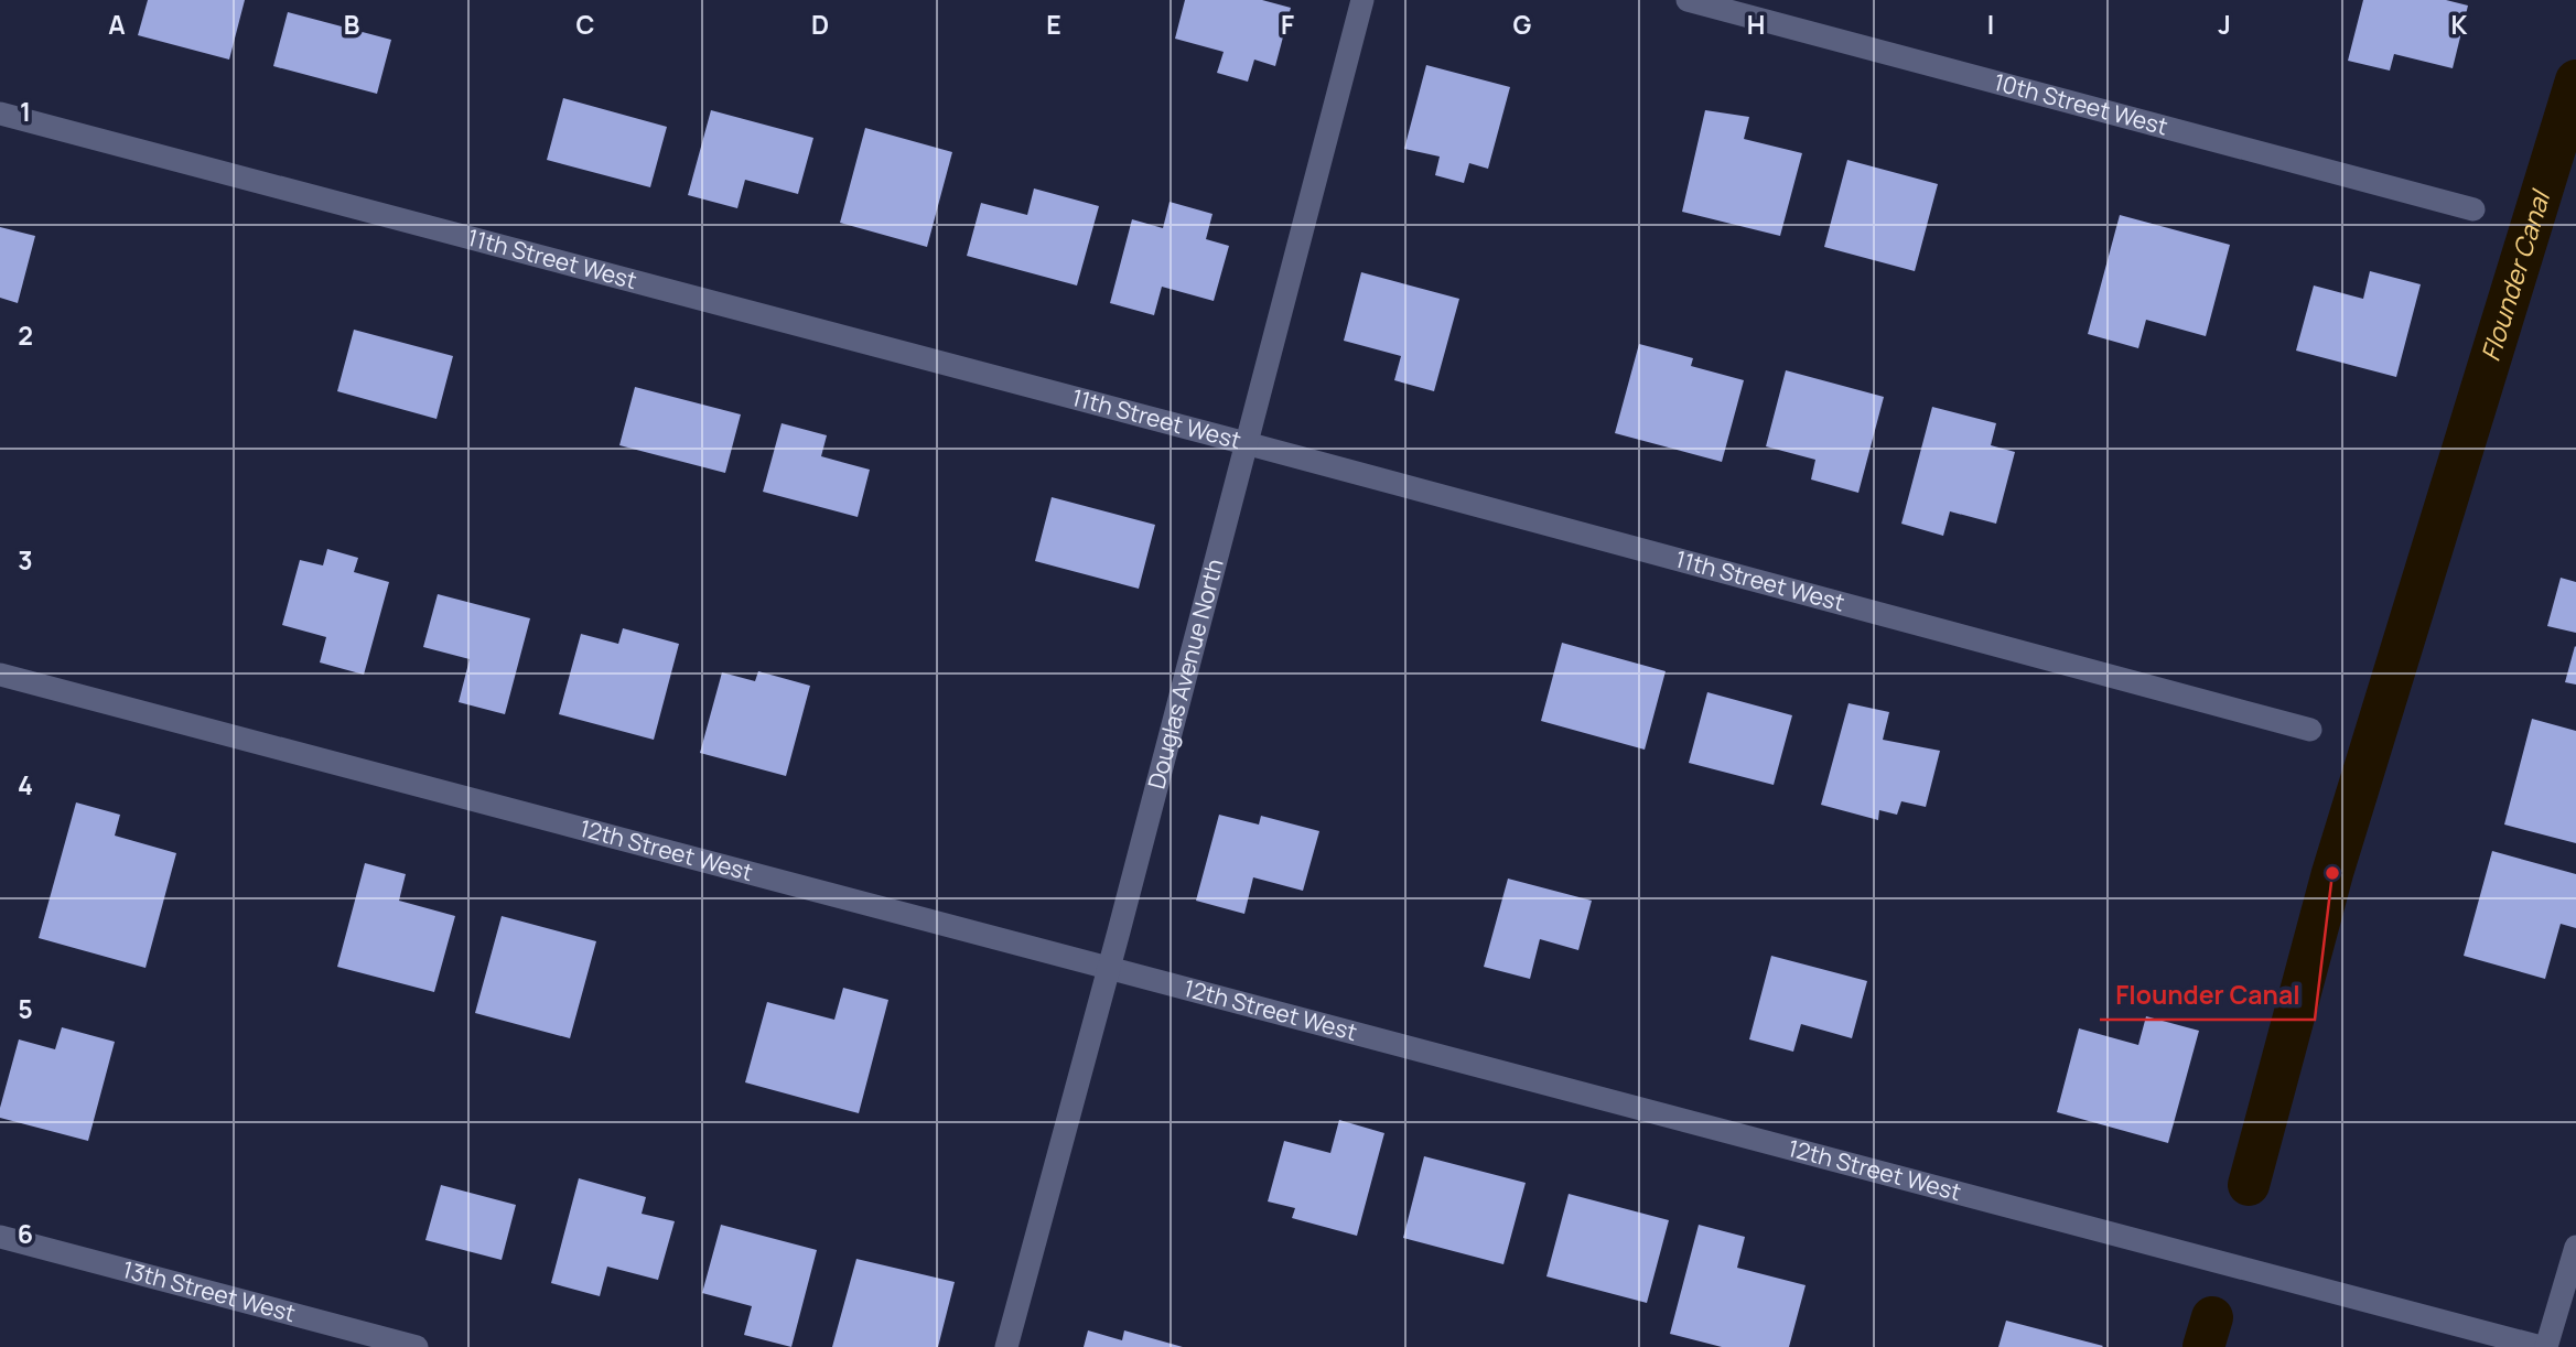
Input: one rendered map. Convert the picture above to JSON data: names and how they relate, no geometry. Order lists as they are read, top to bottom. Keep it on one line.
{"streets":{"street":["10th Street West","11th Street West","Douglas Avenue North","12th Street West","13th Street West"]},"crossings":[["11th Street West","Douglas Avenue North"],["Douglas Avenue North","12th Street West"]],"water":["Flounder Canal"],"places":["Flounder Canal"],"grid":{"columns":["A","B","C","D","E","F","G","H","I","J","K"],"rows":["1","2","3","4","5","6"]}}
